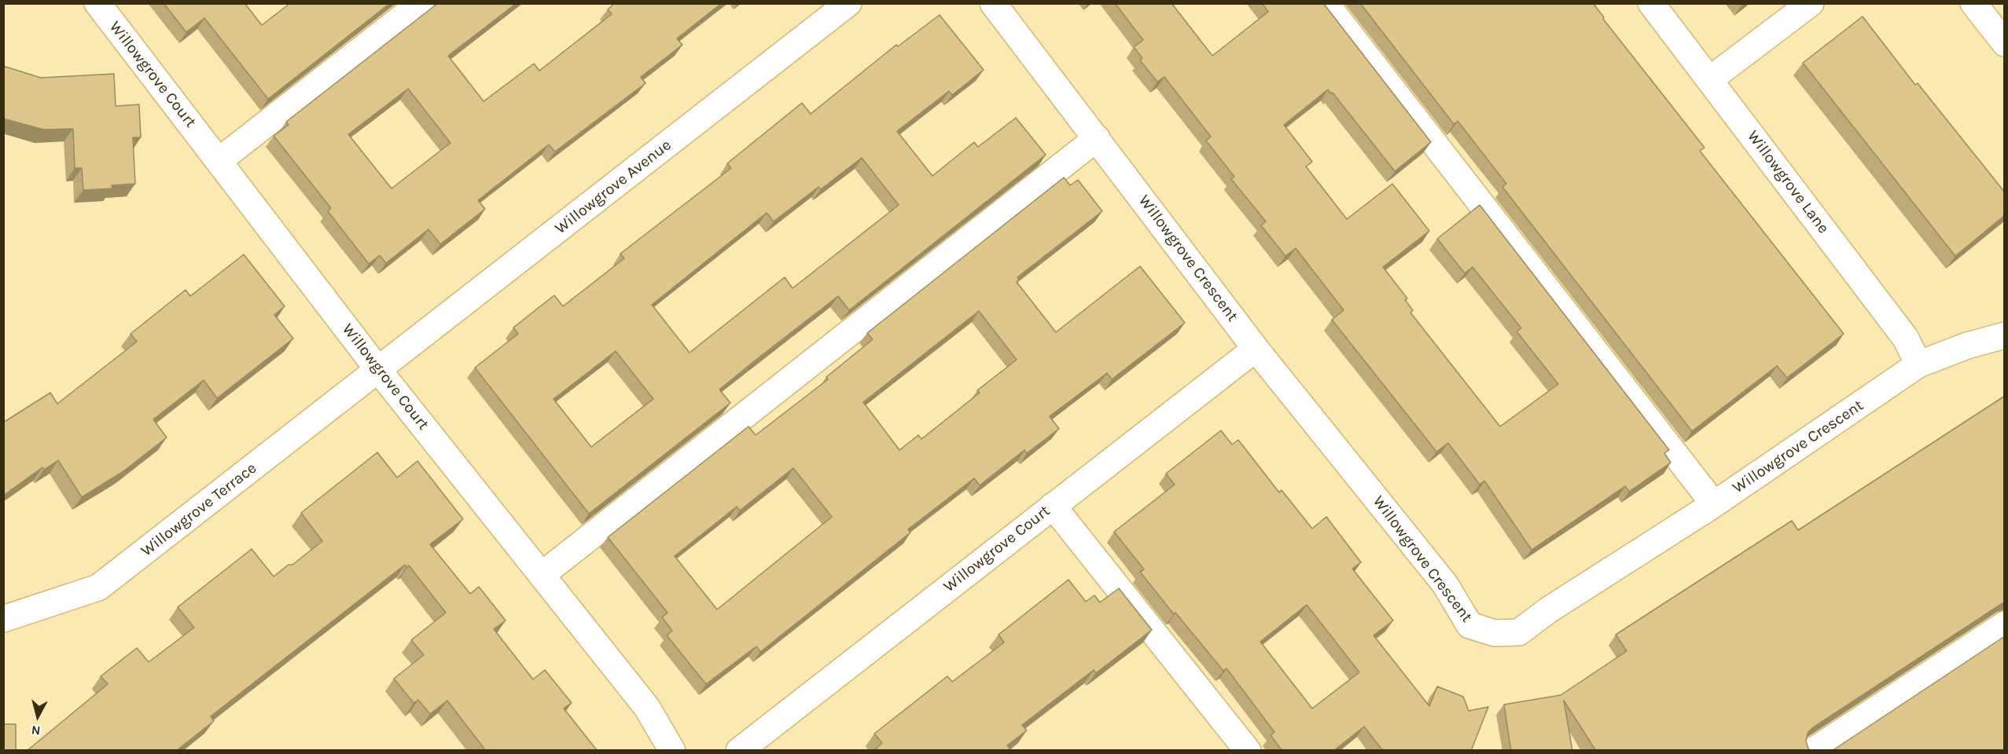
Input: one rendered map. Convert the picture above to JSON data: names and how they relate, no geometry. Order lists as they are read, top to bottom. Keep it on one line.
{"streets":{"street":["Willowgrove Court","Willowgrove Lane","Willowgrove Avenue","Willowgrove Crescent","Willowgrove Terrace"]},"crossings":[["Willowgrove Court","Willowgrove Avenue"],["Willowgrove Court","Willowgrove Crescent"],["Willowgrove Court","Willowgrove Terrace"],["Willowgrove Lane","Willowgrove Crescent"],["Willowgrove Avenue","Willowgrove Terrace"]],"north":"bottom"}
